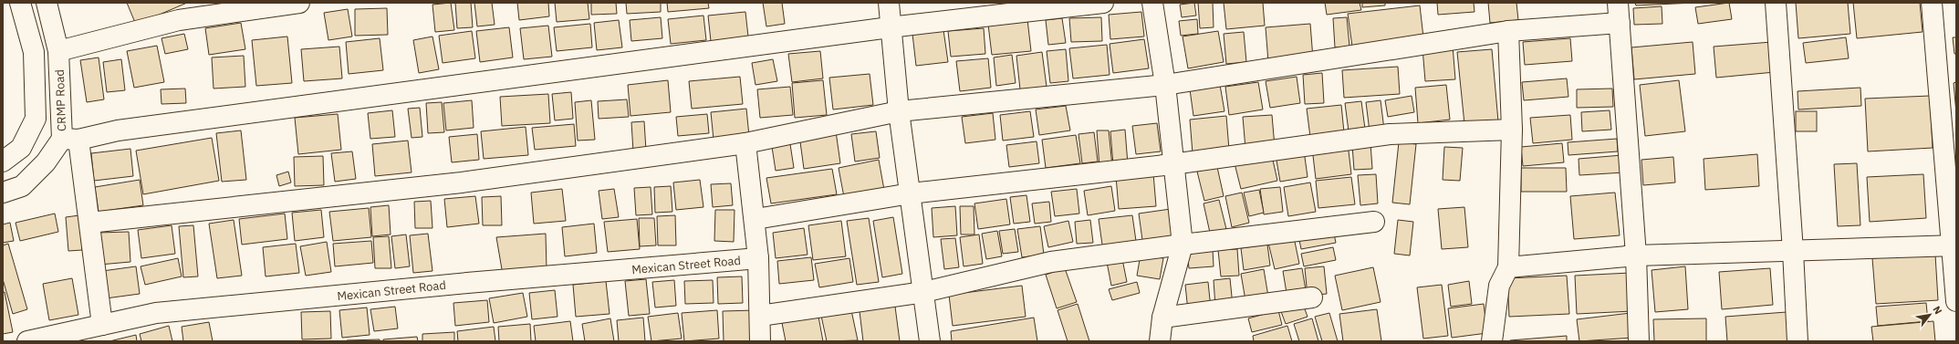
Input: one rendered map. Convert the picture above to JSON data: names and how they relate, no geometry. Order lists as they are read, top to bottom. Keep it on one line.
{"streets":{"street":["CRMP Road","Mexican Street Road"]},"north":"top right"}
